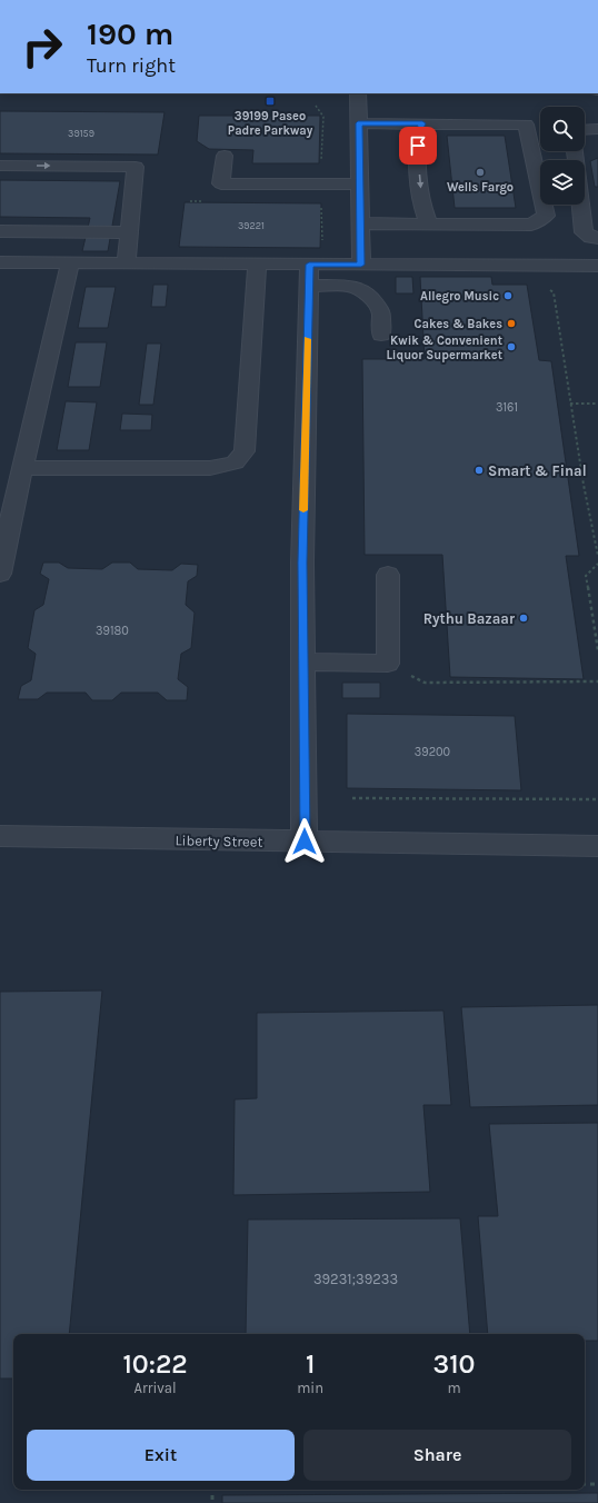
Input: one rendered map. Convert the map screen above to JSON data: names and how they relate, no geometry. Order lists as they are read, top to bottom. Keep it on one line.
{"streets":{"street":["Liberty Street"]},"places":{"transit":["39199 Paseo Padre Parkway"],"other":["Wells Fargo","Allegro Music","Cakes & Bakes","Kwik & Convenient Liquor Supermarket","Smart & Final","Rythu Bazaar"]},"house_numbers":["39159","39221","3161","39180","39200","39231;39233"],"page":{"turn":["190 m","Turn right"],"eta":["10:22","Arrival","1","min","310","m"],"buttons":["Exit","Share"]}}
